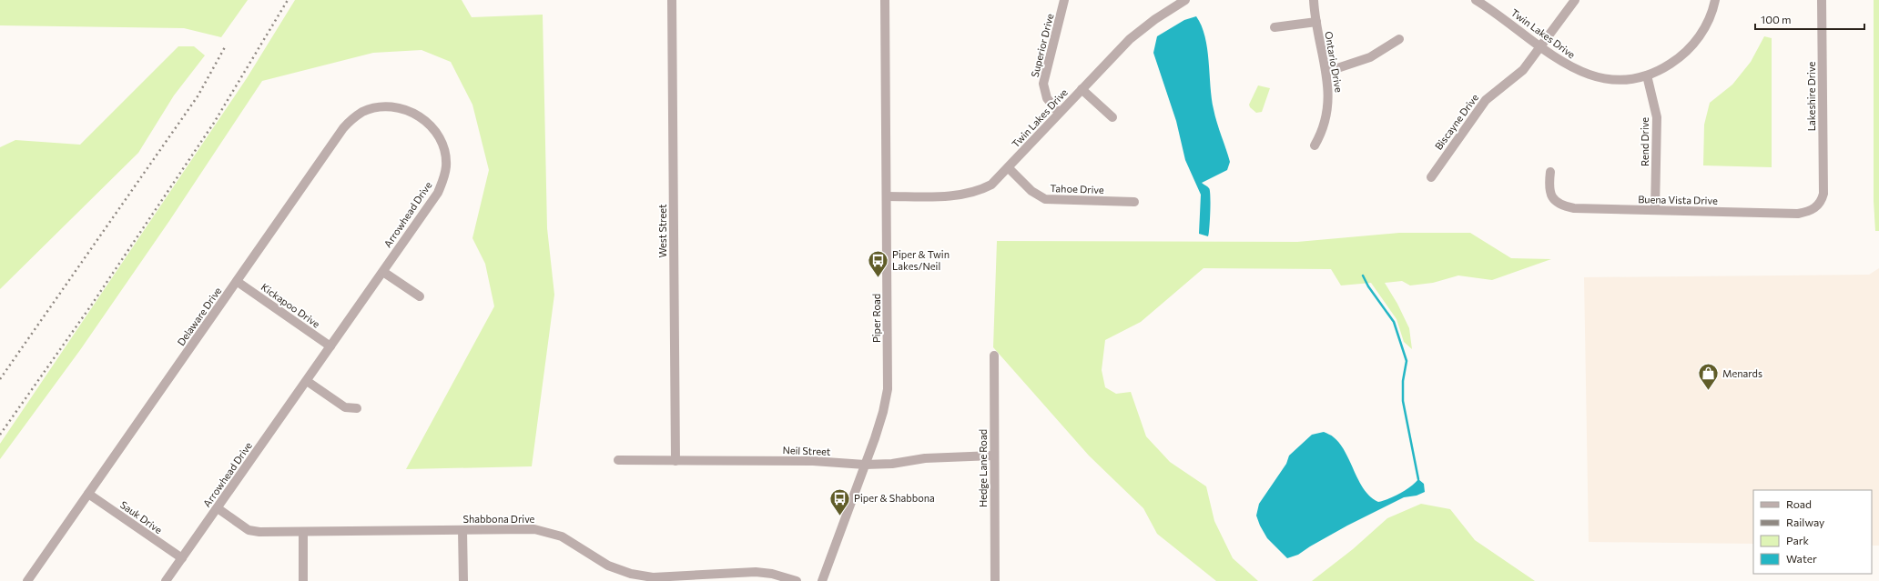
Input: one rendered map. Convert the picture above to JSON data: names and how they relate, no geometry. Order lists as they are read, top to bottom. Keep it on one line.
{"streets":{"street":["Twin Lakes Drive","Superior Drive","Ontario Drive","Lakeshire Drive","Biscayne Drive","Rend Drive","Tahoe Drive","Buena Vista Drive","Arrowhead Drive","West Street","Kickapoo Drive","Delaware Drive","Piper Road","Neil Street","Hedge Lane Road","Sauk Drive","Shabbona Drive"]},"crossings":[["Twin Lakes Drive","Superior Drive"],["Twin Lakes Drive","Biscayne Drive"],["Twin Lakes Drive","Rend Drive"],["Twin Lakes Drive","Tahoe Drive"],["Twin Lakes Drive","Piper Road"],["Lakeshire Drive","Buena Vista Drive"],["Rend Drive","Buena Vista Drive"],["Arrowhead Drive","Kickapoo Drive"],["Arrowhead Drive","Delaware Drive"],["Arrowhead Drive","Sauk Drive"],["Arrowhead Drive","Shabbona Drive"],["West Street","Neil Street"],["Kickapoo Drive","Delaware Drive"],["Delaware Drive","Sauk Drive"],["Piper Road","Neil Street"],["Neil Street","Hedge Lane Road"]],"places":{"bus stop":["Piper & Twin Lakes/Neil","Piper & Shabbona"],"shop":["Menards"]},"legend":["Road","Railway","Park","Water"],"scale_bar":"100 m"}
